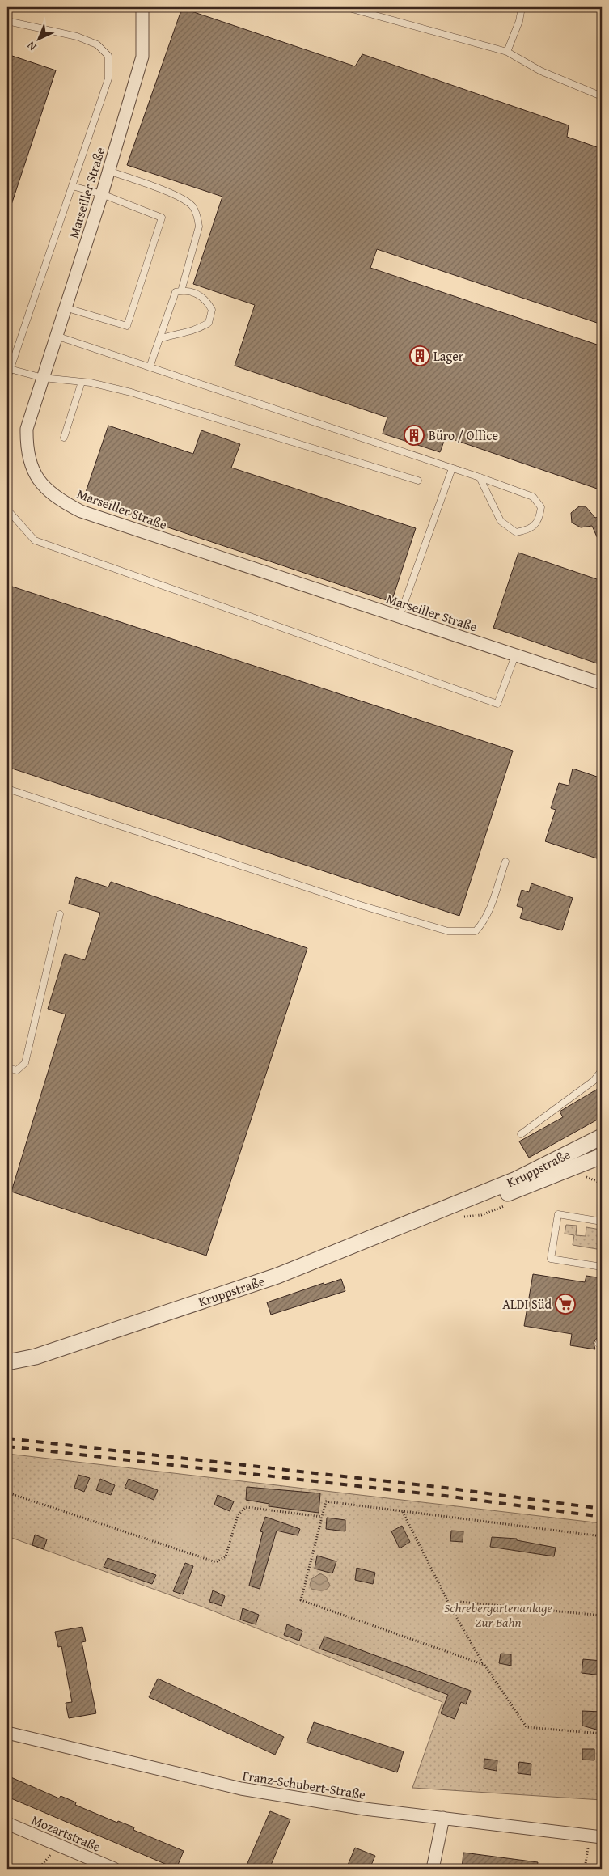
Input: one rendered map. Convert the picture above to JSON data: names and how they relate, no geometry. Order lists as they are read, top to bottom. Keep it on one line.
{"streets":{"street":["Marseiller Straße","Kruppstraße","Franz-Schubert-Straße","Mozartstraße"]},"parks":["Schrebergartenanlage Zur Bahn"],"places":{"building":["Lager","Büro / Office"],"supermarket":["ALDI Süd"]},"north":"bottom left"}
